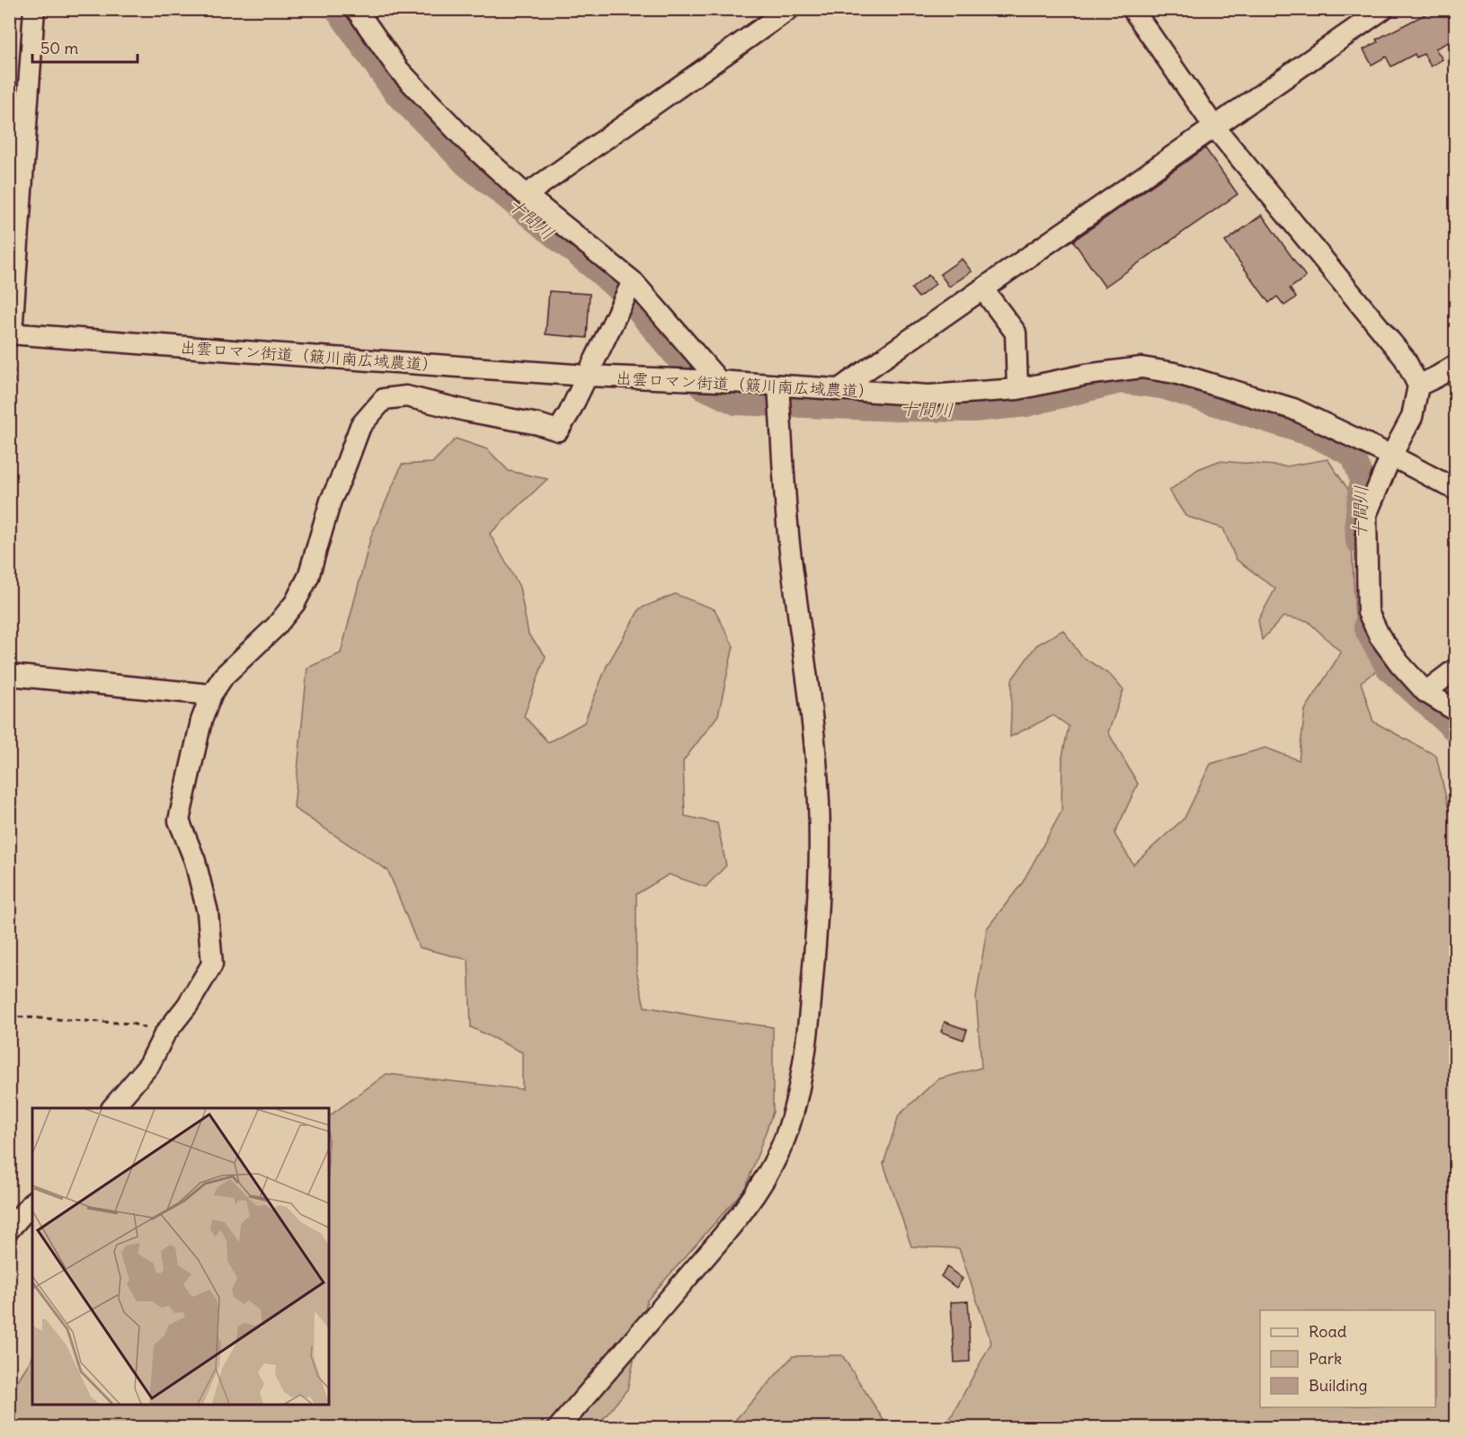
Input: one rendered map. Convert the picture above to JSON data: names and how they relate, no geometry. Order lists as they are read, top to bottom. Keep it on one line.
{"streets":{"street":["出雲ロマン街道（簸川南広域農道）"]},"water":["十間川"],"legend":["Road","Park","Building"],"scale_bar":"50 m"}
